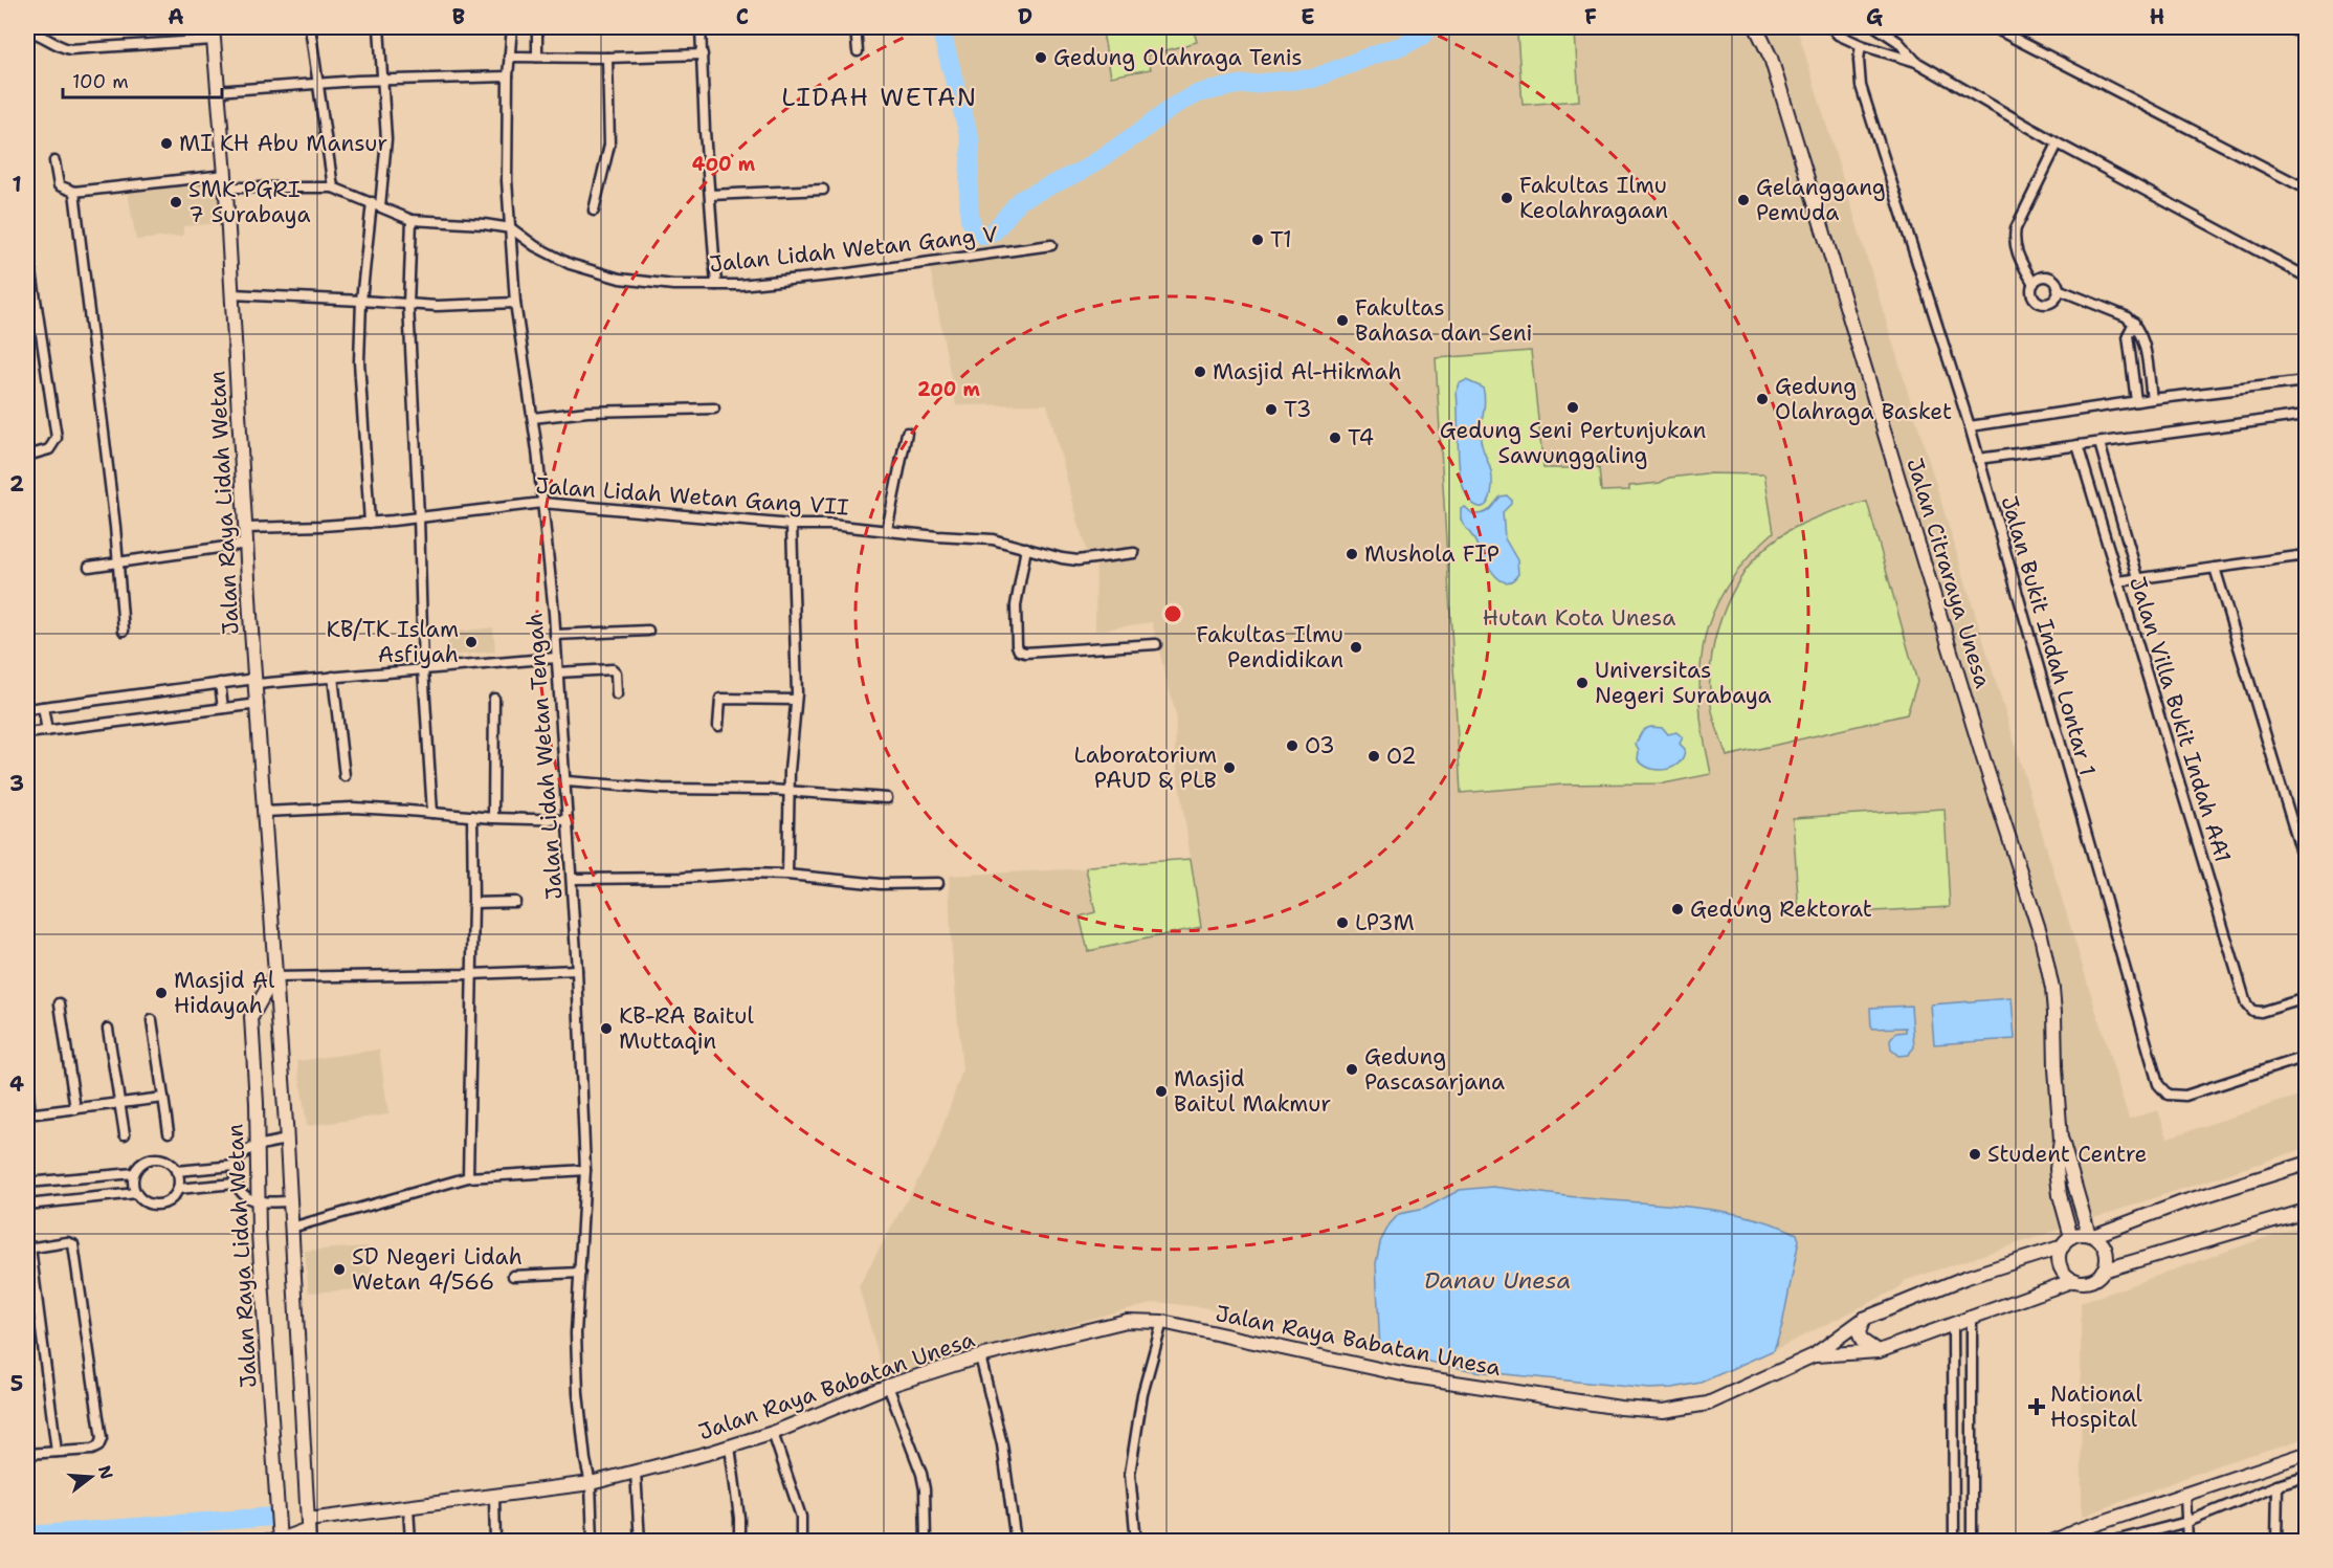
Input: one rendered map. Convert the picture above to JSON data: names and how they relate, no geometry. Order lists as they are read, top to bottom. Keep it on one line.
{"streets":{"main road":["Jalan Raya Lidah Wetan","Jalan Citraraya Unesa","Jalan Raya Babatan Unesa"],"street":["Jalan Lidah Wetan Gang V","Jalan Lidah Wetan Gang VII","Jalan Bukit Indah Lontar 1","Jalan Villa Bukit Indah AA1","Jalan Lidah Wetan Tengah"]},"crossings":[["Jalan Lidah Wetan Gang V","Jalan Raya Lidah Wetan"],["Jalan Lidah Wetan Gang V","Jalan Lidah Wetan Tengah"],["Jalan Lidah Wetan Gang VII","Jalan Raya Lidah Wetan"],["Jalan Lidah Wetan Gang VII","Jalan Lidah Wetan Tengah"],["Jalan Raya Lidah Wetan","Jalan Raya Babatan Unesa"],["Jalan Lidah Wetan Tengah","Jalan Raya Babatan Unesa"]],"districts":["LIDAH WETAN"],"water":["Danau Unesa"],"parks":["Hutan Kota Unesa"],"places":{"other":["Gedung Olahraga Tenis","MI KH Abu Mansur","Fakultas Ilmu Keolahragaan","Gelanggang Pemuda","SMK PGRI 7 Surabaya","T1","Fakultas Bahasa dan Seni","Masjid Al-Hikmah","Gedung Olahraga Basket","Gedung Seni Pertunjukan Sawunggaling","T3","T4","Mushola FIP","KB/TK Islam Asfiyah","Fakultas Ilmu Pendidikan","Universitas Negeri Surabaya","O3","O2","Laboratorium PAUD & PLB","Gedung Rektorat","LP3M","Masjid Al Hidayah","KB-RA Baitul Muttaqin","Gedung Pascasarjana","Masjid Baitul Makmur","Student Centre","SD Negeri Lidah Wetan 4/566"],"health":["National Hospital"]},"scale_bar":"100 m","north":"right","grid":{"columns":["A","B","C","D","E","F","G","H"],"rows":["1","2","3","4","5"]},"rings":["400 m","200 m"]}
